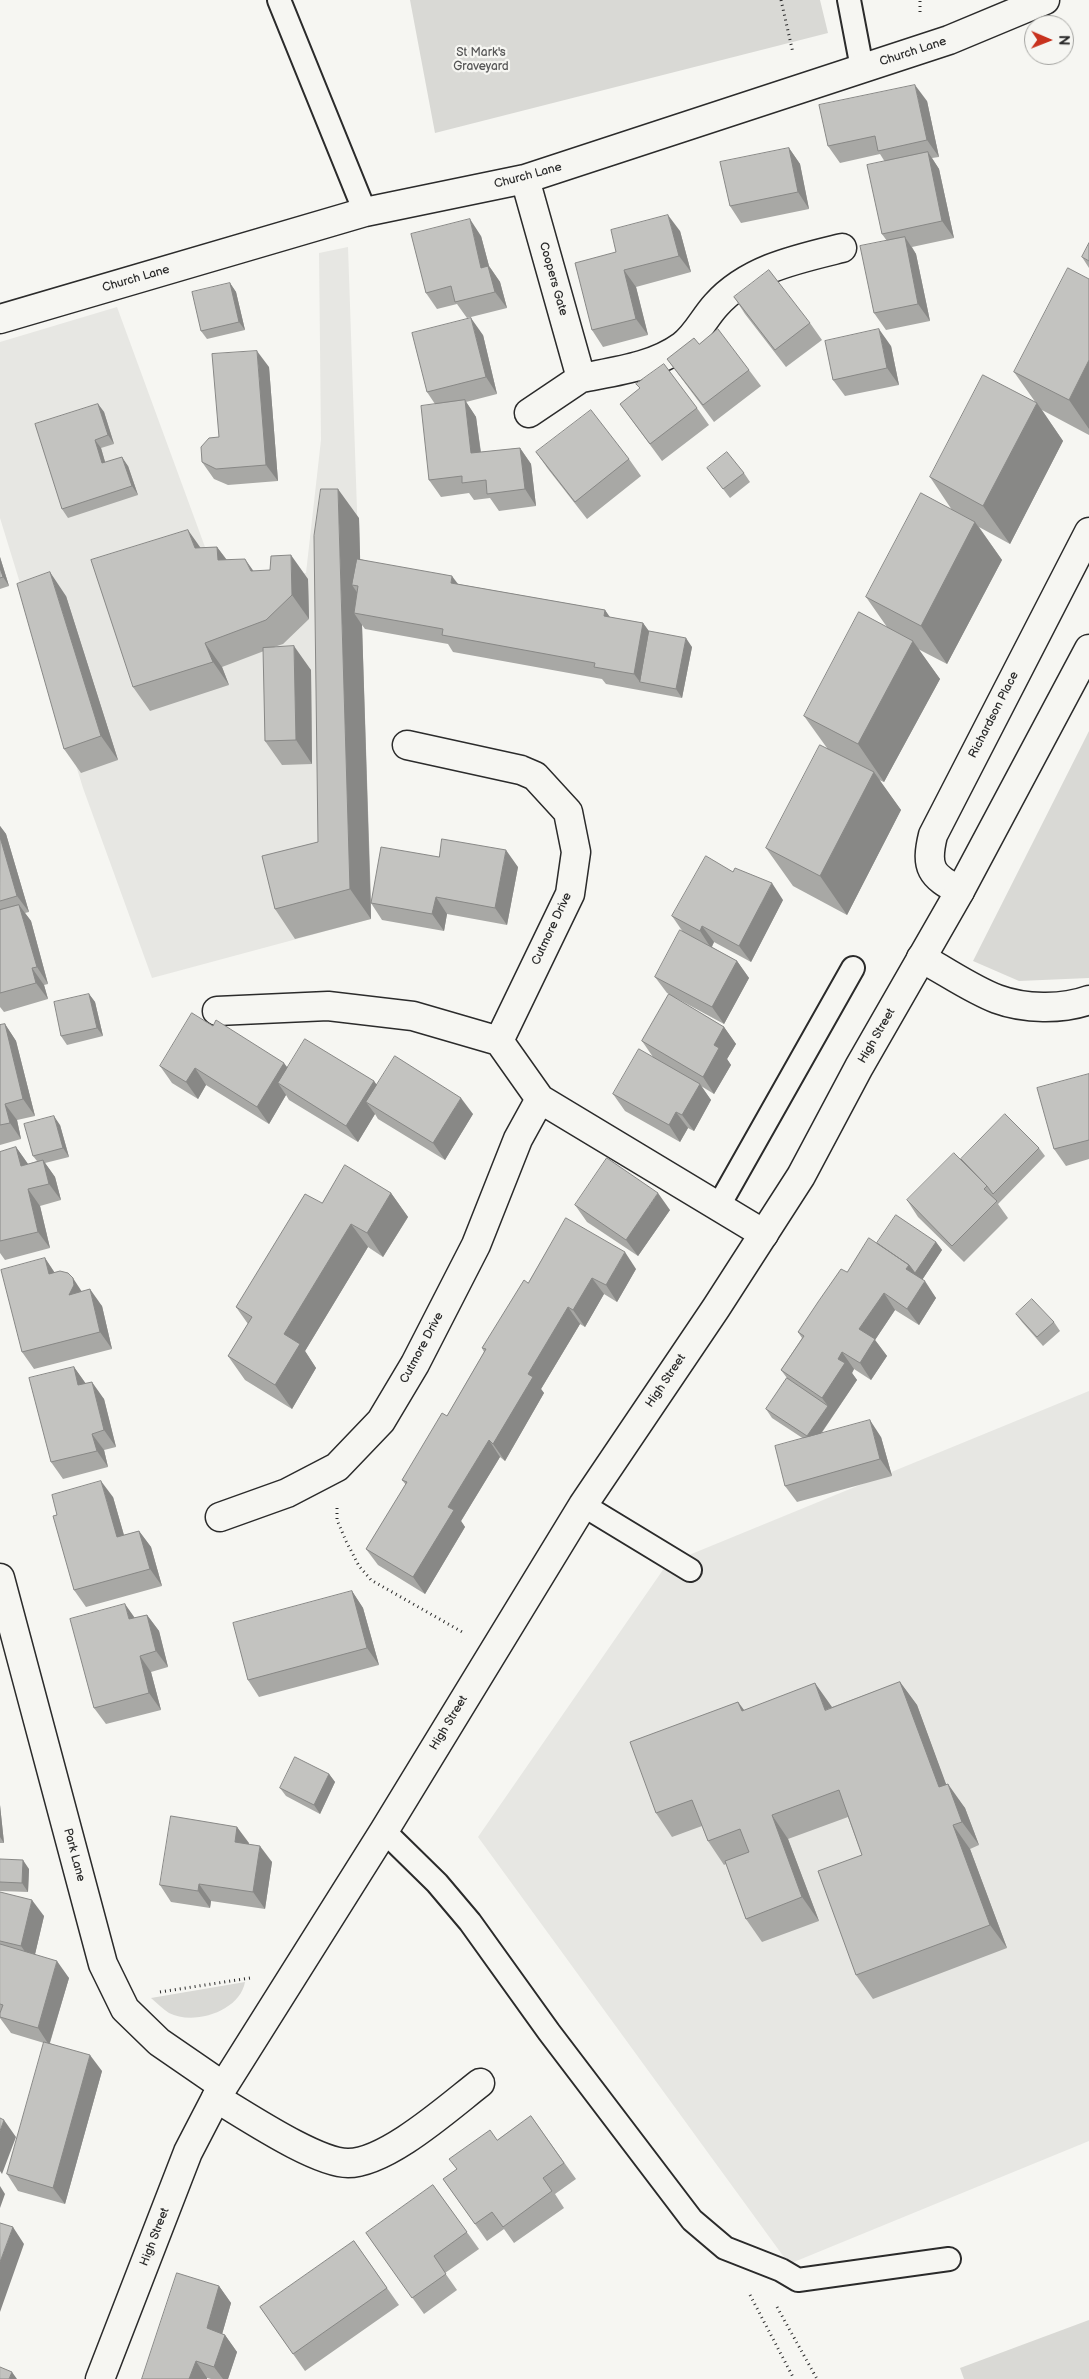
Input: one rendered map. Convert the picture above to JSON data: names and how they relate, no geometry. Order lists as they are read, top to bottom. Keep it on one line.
{"streets":{"street":["Church Lane","Coopers Gate","Richardson Place","Cutmore Drive","High Street","Park Lane"]},"crossings":[["Church Lane","Coopers Gate"],["Richardson Place","High Street"],["High Street","Park Lane"]],"parks":["St Mark's Graveyard"],"north":"right"}
